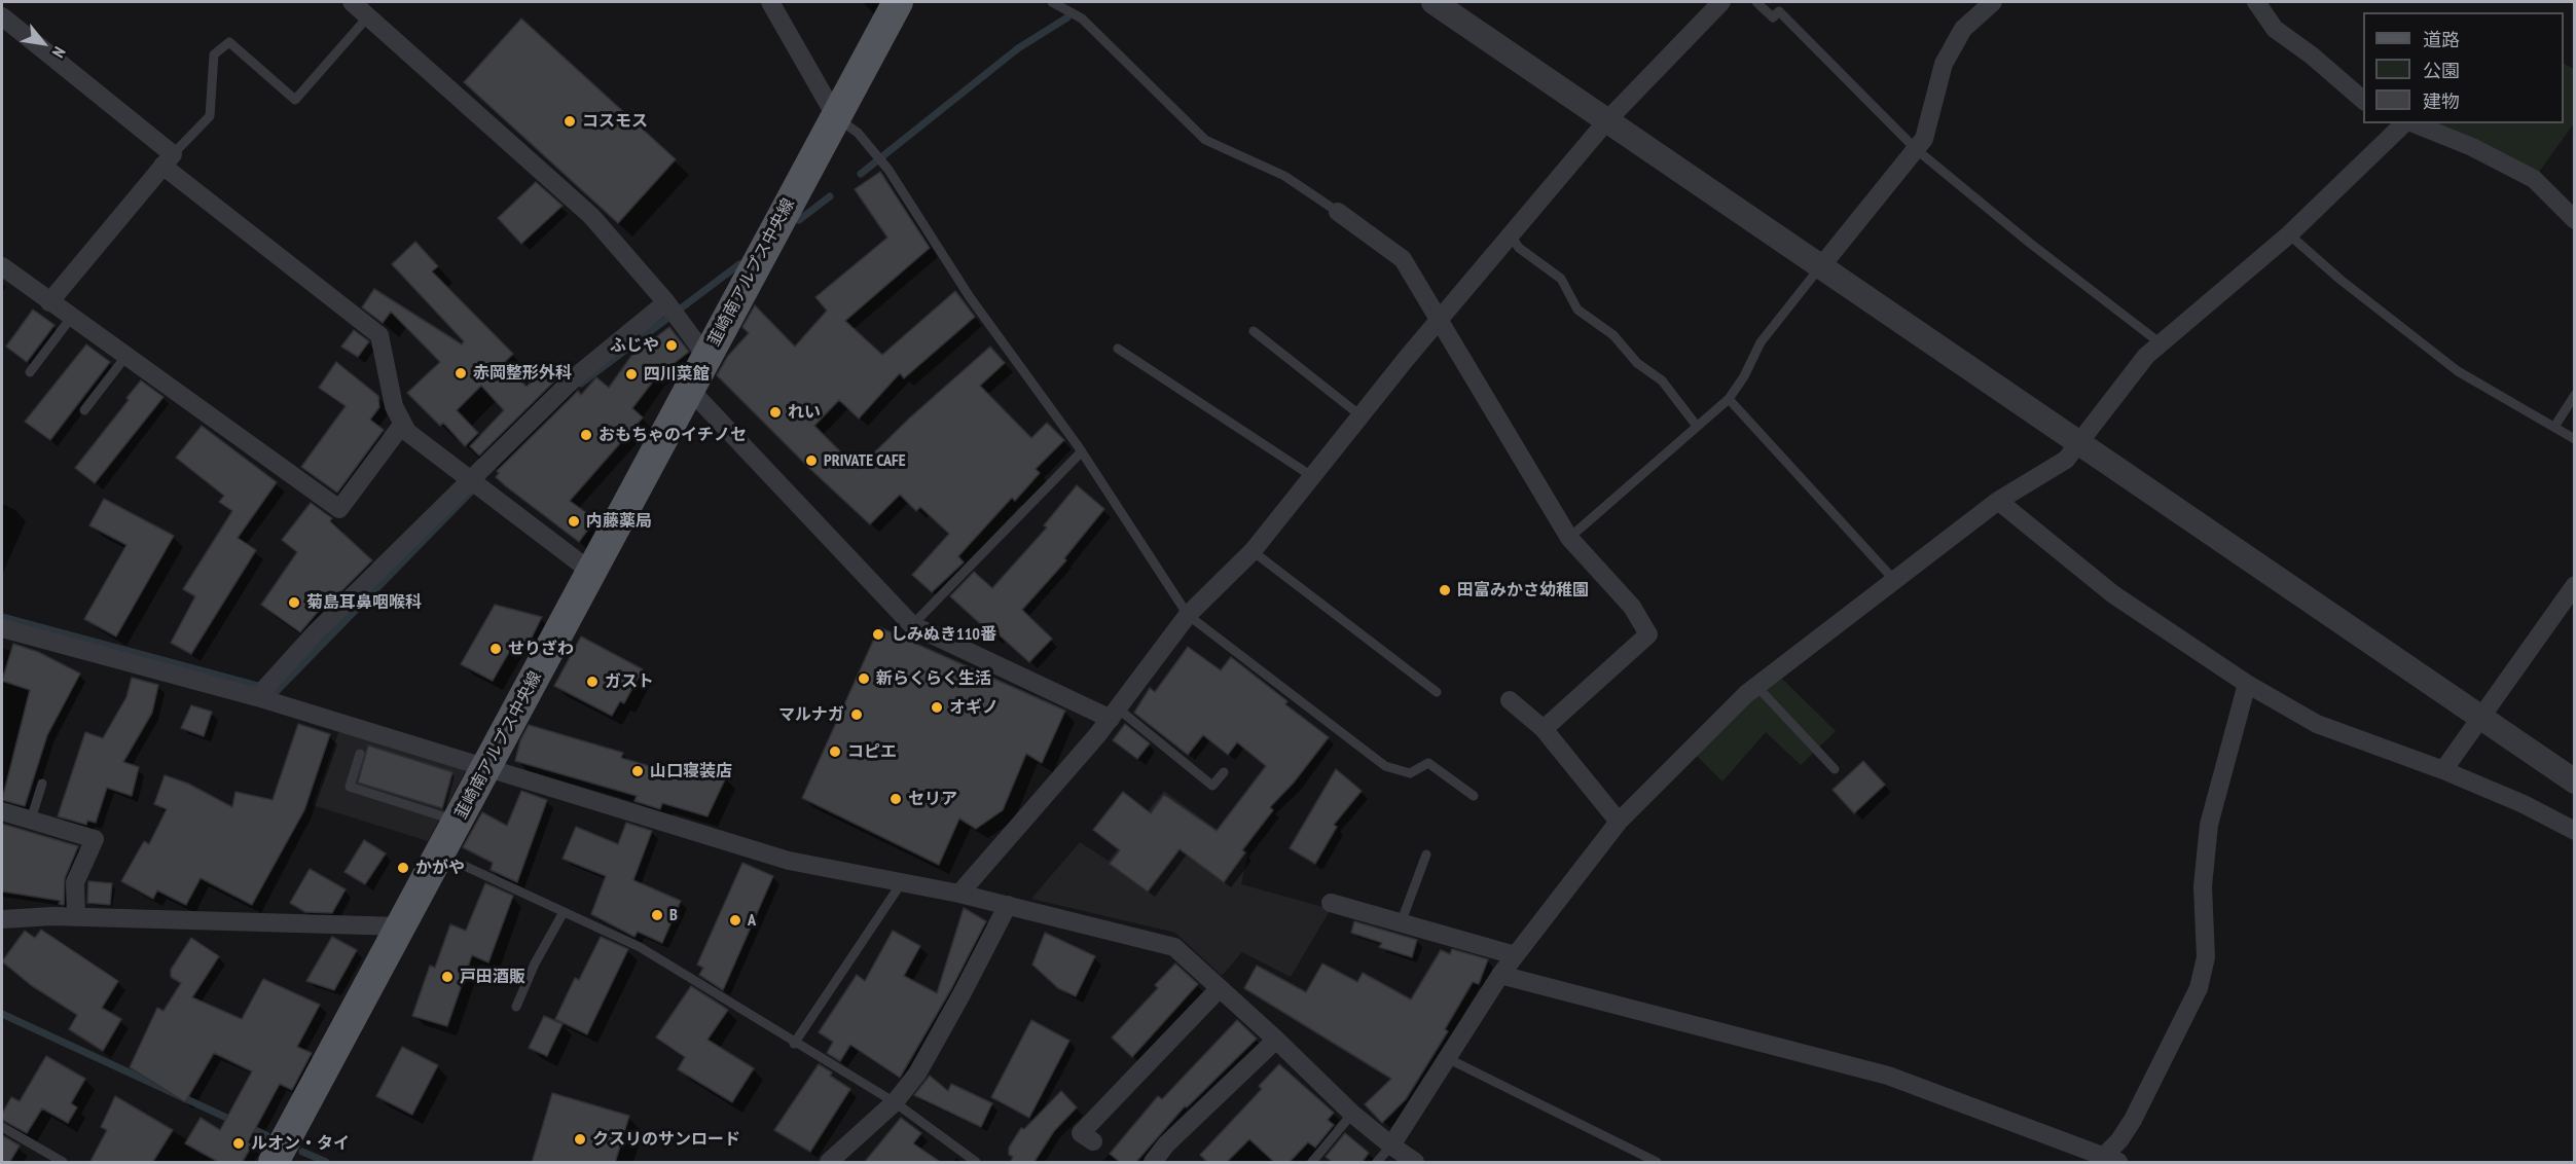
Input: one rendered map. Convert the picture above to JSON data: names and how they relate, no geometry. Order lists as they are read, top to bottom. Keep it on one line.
{"streets":{"main road":["韮崎南アルプス中央線"]},"places":["コスモス","ふじや","赤岡整形外科","四川菜館","れい","おもちゃのイチノセ","PRIVATE CAFE","内藤薬局","田富みかさ幼稚園","菊島耳鼻咽喉科","しみぬき110番","せりざわ","新らくらく生活","ガスト","オギノ","マルナガ","コピエ","山口寝装店","セリア","かがや","B","A","戸田酒販","クスリのサンロード","ルオン・タイ"],"legend":["道路","公園","建物"],"north":"bottom right"}
